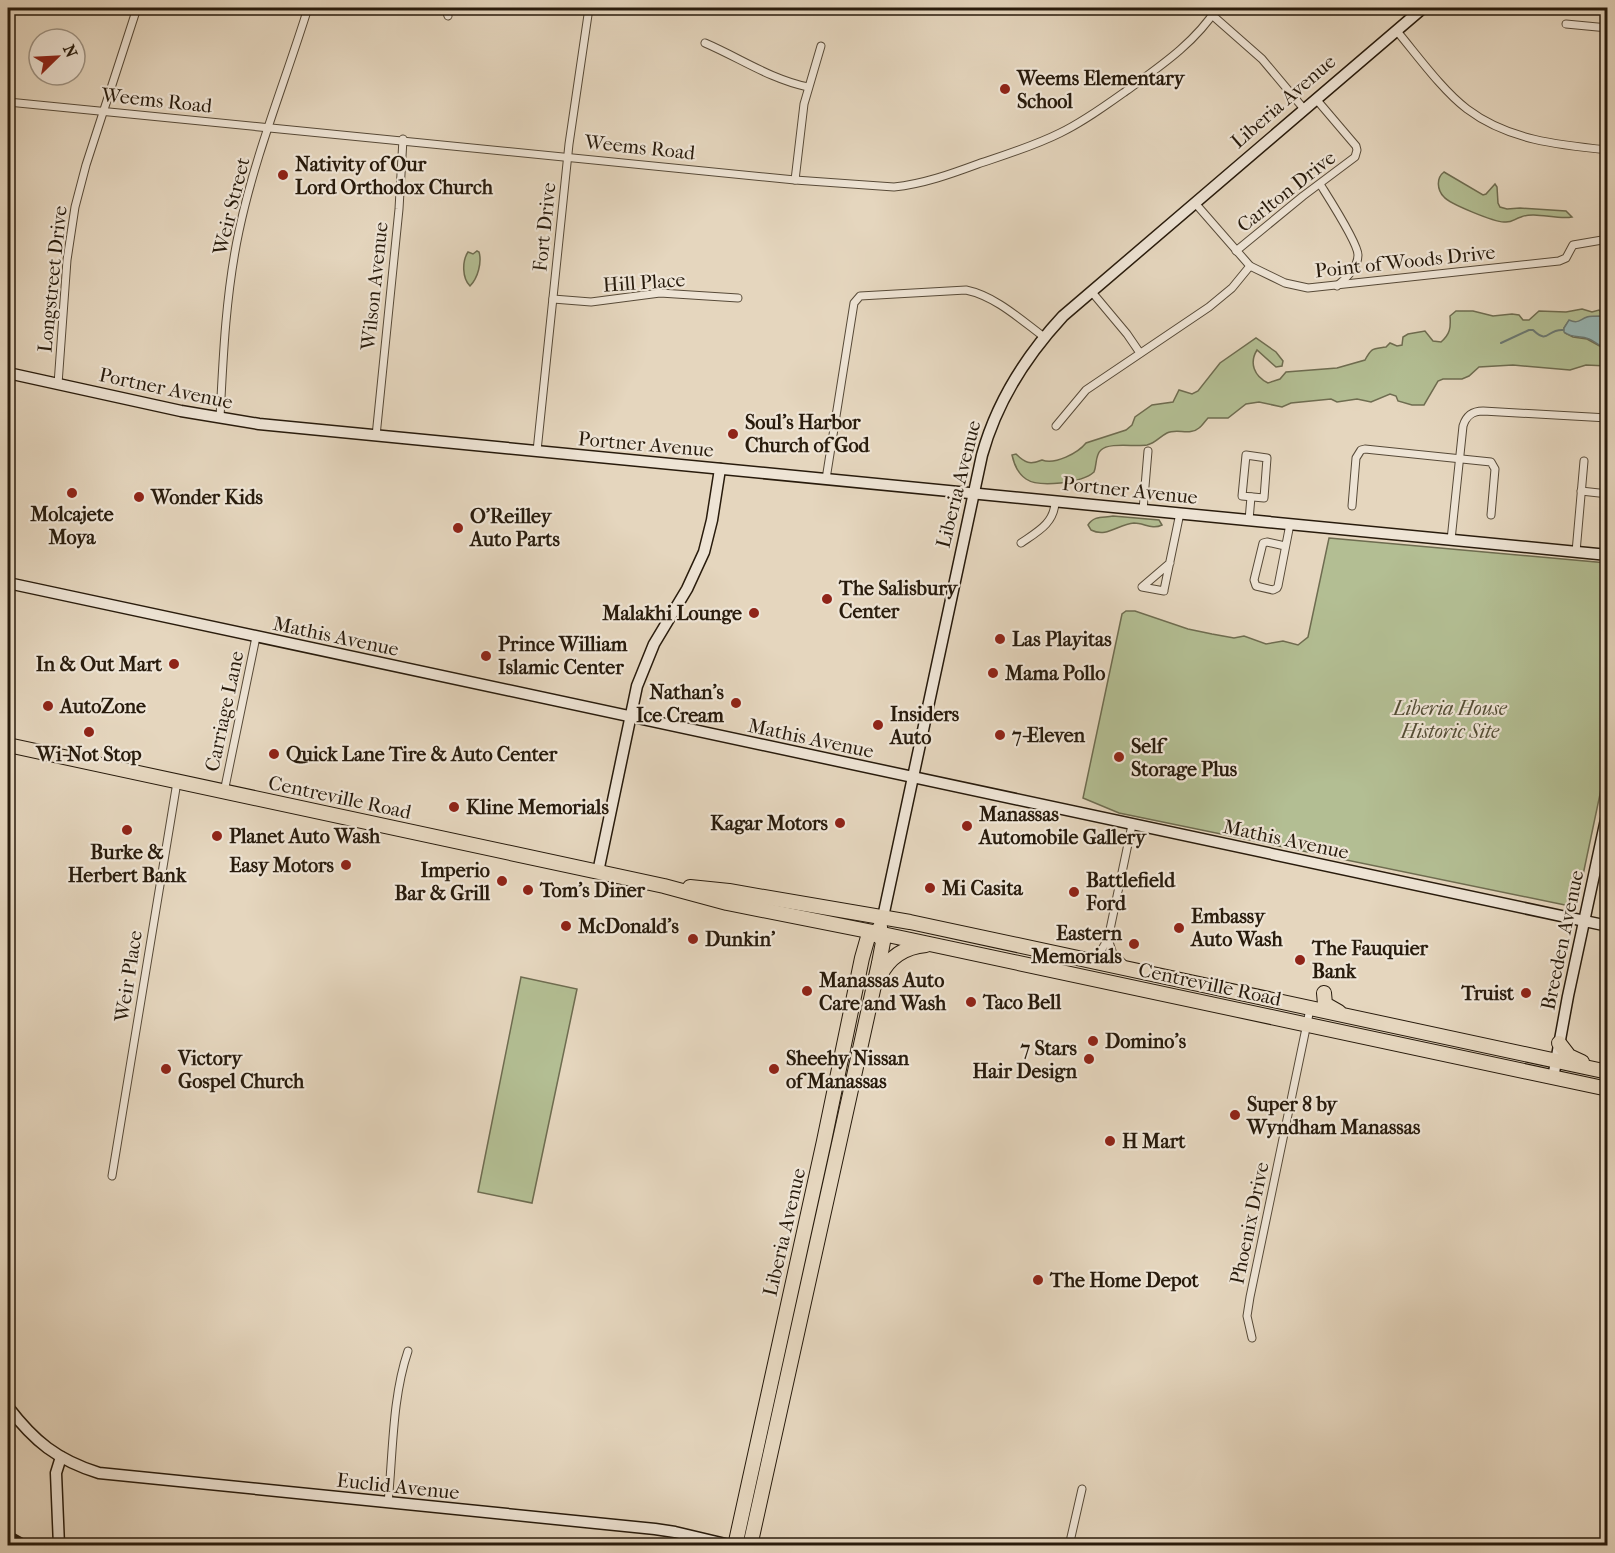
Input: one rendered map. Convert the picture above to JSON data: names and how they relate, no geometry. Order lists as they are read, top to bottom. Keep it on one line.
{"streets":{"highway":["Liberia Avenue","Centreville Road"],"street":["Weems Road","Carlton Drive","Weir Street","Fort Drive","Point of Woods Drive","Longstreet Drive","Hill Place","Wilson Avenue","Portner Avenue","Mathis Avenue","Carriage Lane","Breeden Avenue","Weir Place","Phoenix Drive","Euclid Avenue"]},"crossings":[["Weems Road","Weir Street"],["Weems Road","Fort Drive"],["Weems Road","Longstreet Drive"],["Weems Road","Wilson Avenue"],["Liberia Avenue","Carlton Drive"],["Liberia Avenue","Point of Woods Drive"],["Liberia Avenue","Portner Avenue"],["Liberia Avenue","Mathis Avenue"],["Liberia Avenue","Centreville Road"],["Liberia Avenue","Euclid Avenue"],["Carlton Drive","Point of Woods Drive"],["Weir Street","Portner Avenue"],["Fort Drive","Hill Place"],["Fort Drive","Portner Avenue"],["Longstreet Drive","Portner Avenue"],["Wilson Avenue","Portner Avenue"],["Mathis Avenue","Carriage Lane"],["Mathis Avenue","Breeden Avenue"],["Carriage Lane","Centreville Road"],["Centreville Road","Breeden Avenue"],["Centreville Road","Weir Place"],["Centreville Road","Phoenix Drive"]],"parks":["Liberia House Historic Site"],"places":["Weems Elementary School","Nativity of Our Lord Orthodox Church","Soul's Harbor Church of God","Molcajete Moya","Wonder Kids","O'Reilley Auto Parts","The Salisbury Center","Malakhi Lounge","Las Playitas","Prince William Islamic Center","In & Out Mart","Mama Pollo","Nathan's Ice Cream","AutoZone","Insiders Auto","Wi-Not Stop","7-Eleven","Quick Lane Tire & Auto Center","Self Storage Plus","Kline Memorials","Kagar Motors","Manassas Automobile Gallery","Burke & Herbert Bank","Planet Auto Wash","Easy Motors","Imperio Bar & Grill","Mi Casita","Tom's Diner","Battlefield Ford","McDonald's","Embassy Auto Wash","Dunkin'","Eastern Memorials","The Fauquier Bank","Manassas Auto Care and Wash","Truist","Taco Bell","Domino's","7 Stars Hair Design","Victory Gospel Church","Sheehy Nissan of Manassas","Super 8 by Wyndham Manassas","H Mart","The Home Depot"],"north":"top right"}
